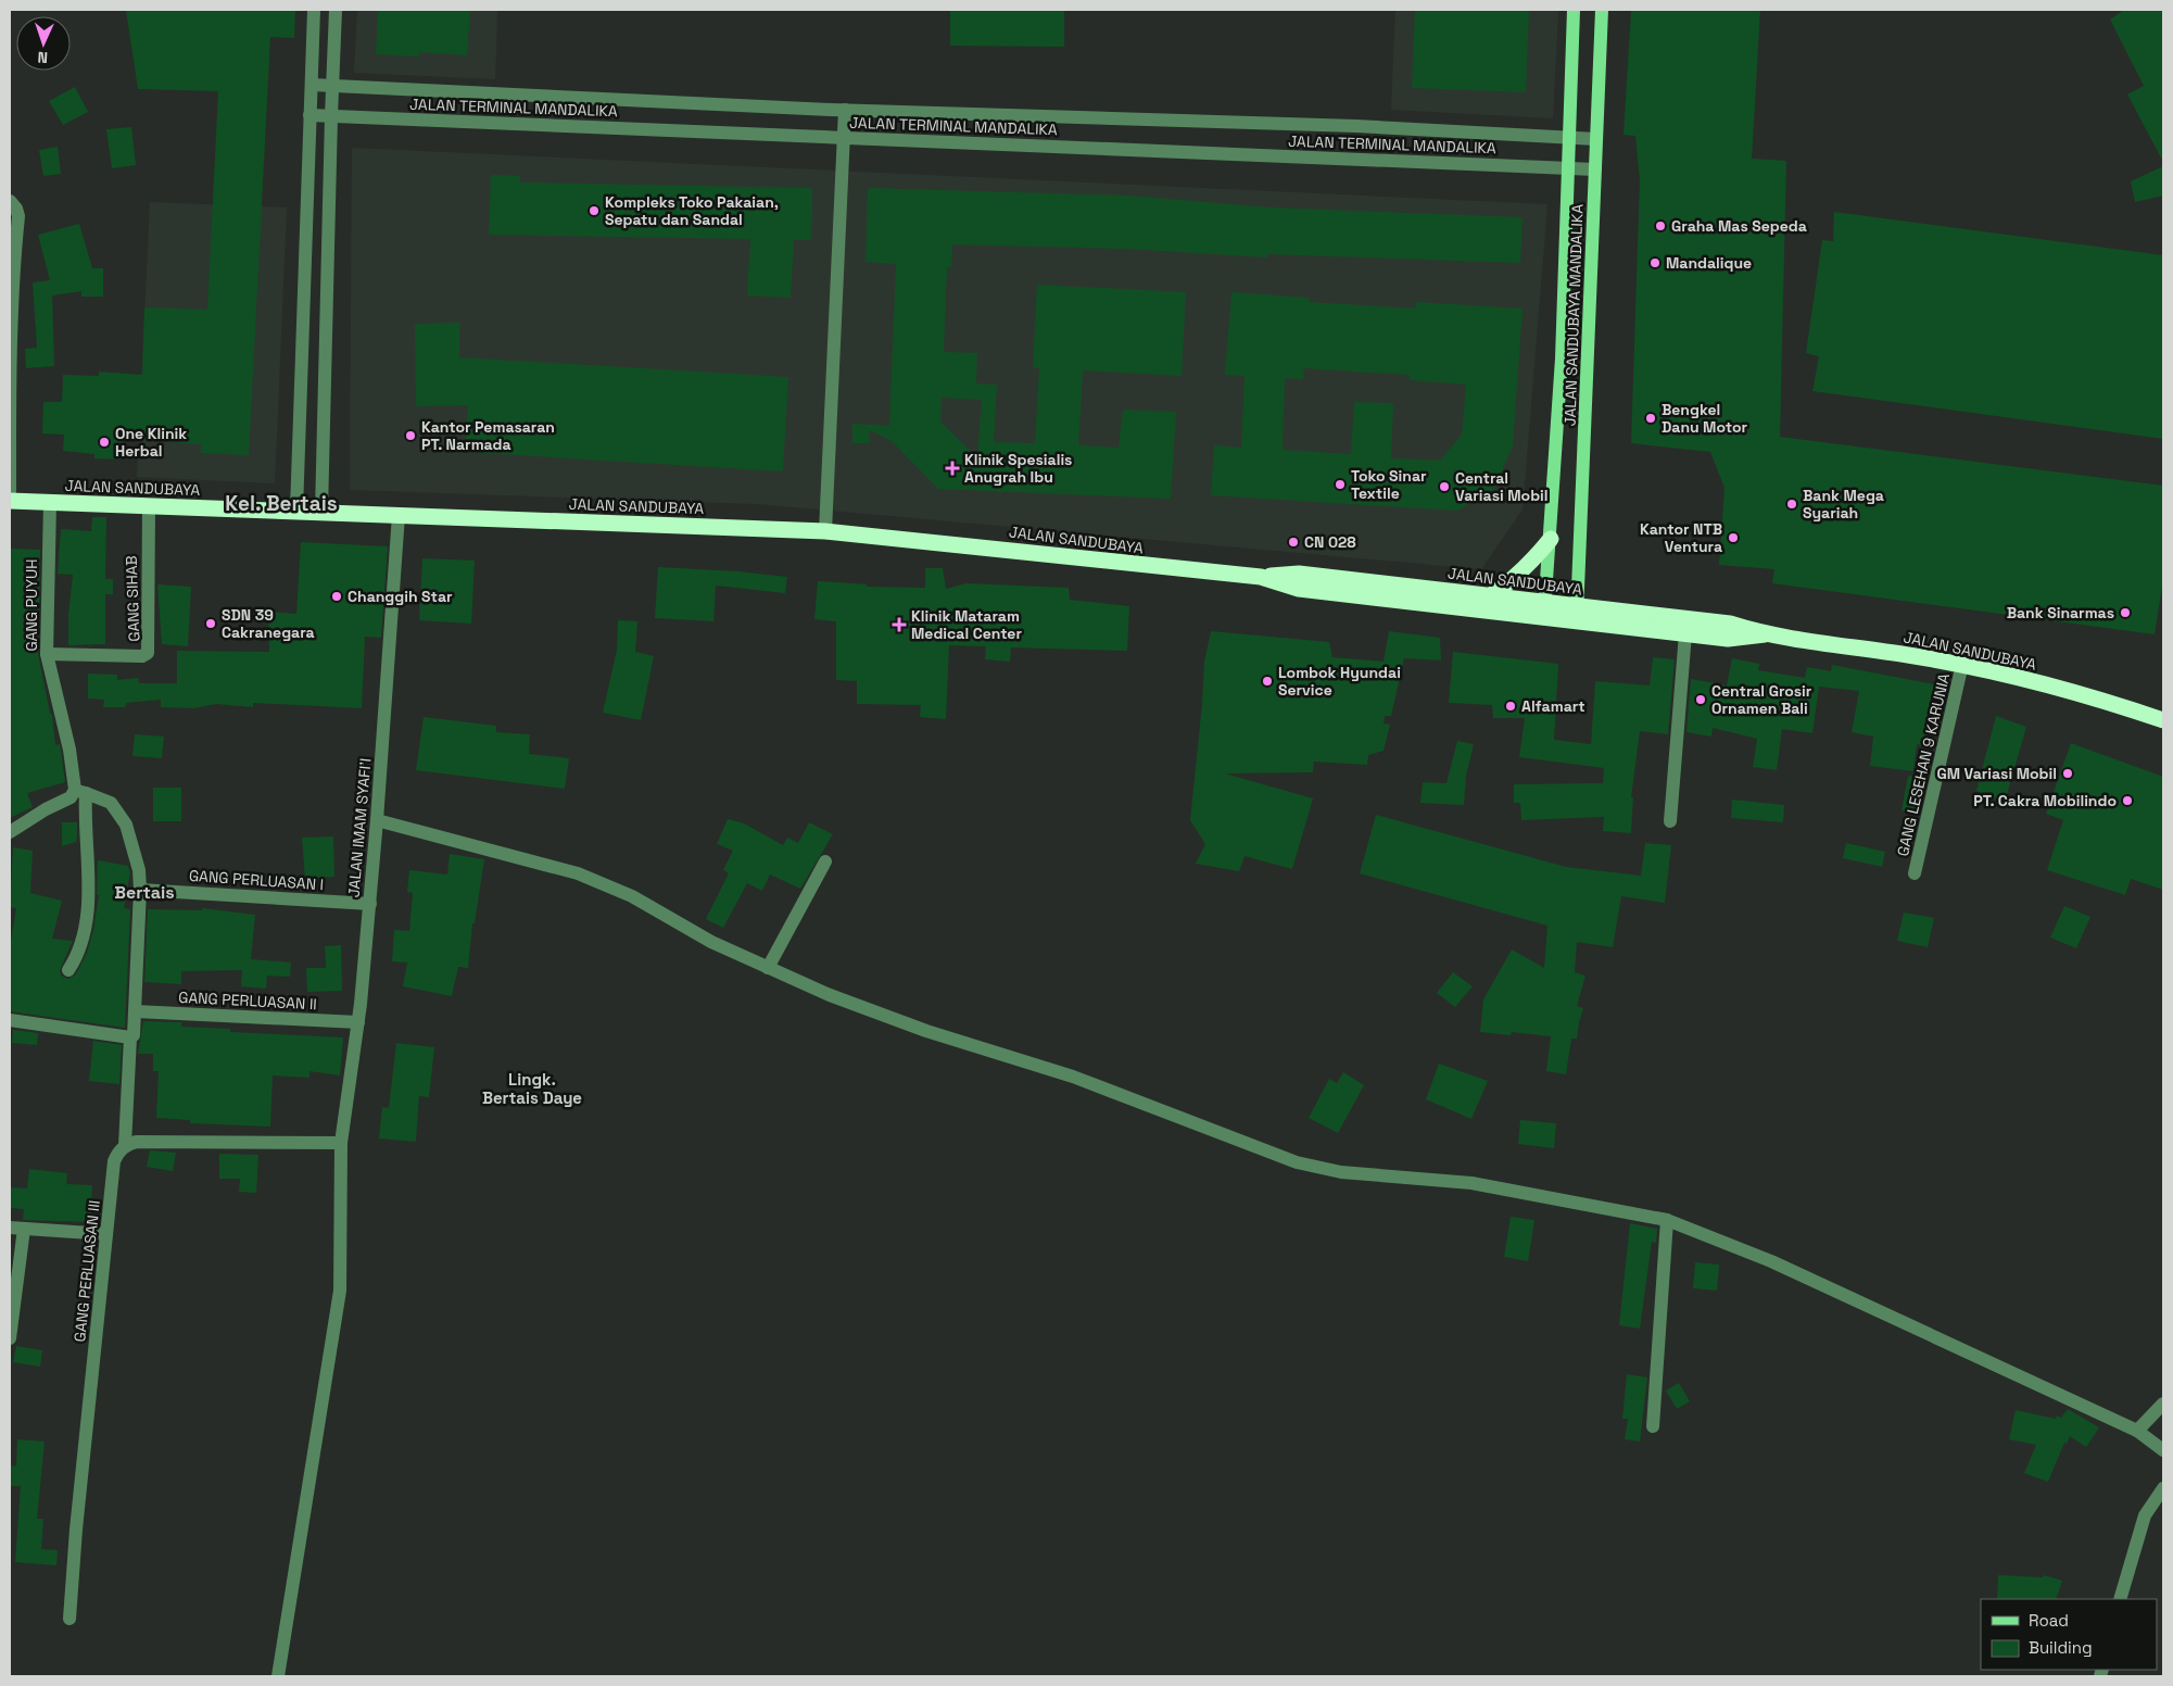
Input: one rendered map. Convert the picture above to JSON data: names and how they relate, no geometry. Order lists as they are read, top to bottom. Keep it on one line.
{"streets":{"highway":["JALAN SANDUBAYA"],"main road":["JALAN SANDUBAYA MANDALIKA"],"street":["JALAN TERMINAL MANDALIKA","GANG SIHAB","GANG PUYUH","GANG LESEHAN 9 KARUNIA","JALAN IMAM SYAFI'I","GANG PERLUASAN I","GANG PERLUASAN II","GANG PERLUASAN III"]},"crossings":[["JALAN TERMINAL MANDALIKA","JALAN SANDUBAYA MANDALIKA"],["JALAN SANDUBAYA MANDALIKA","JALAN SANDUBAYA"],["JALAN SANDUBAYA","GANG SIHAB"],["JALAN SANDUBAYA","GANG PUYUH"],["JALAN SANDUBAYA","GANG LESEHAN 9 KARUNIA"],["JALAN SANDUBAYA","JALAN IMAM SYAFI'I"],["GANG SIHAB","GANG PUYUH"],["JALAN IMAM SYAFI'I","GANG PERLUASAN I"],["JALAN IMAM SYAFI'I","GANG PERLUASAN II"]],"districts":["Kel. Bertais","Bertais","Lingk. Bertais Daye"],"places":{"other":["Kompleks Toko Pakaian, Sepatu dan Sandal","Graha Mas Sepeda","Mandalique","Bengkel Danu Motor","Kantor Pemasaran PT. Narmada","One Klinik Herbal","Toko Sinar Textile","Central Variasi Mobil","Bank Mega Syariah","Kantor NTB Ventura","CN 028","Changgih Star","Bank Sinarmas","SDN 39 Cakranegara","Lombok Hyundai Service","Central Grosir Ornamen Bali","Alfamart","GM Variasi Mobil","PT. Cakra Mobilindo"],"health":["Klinik Spesialis Anugrah Ibu","Klinik Mataram Medical Center"]},"legend":["Road","Building"],"north":"bottom"}
